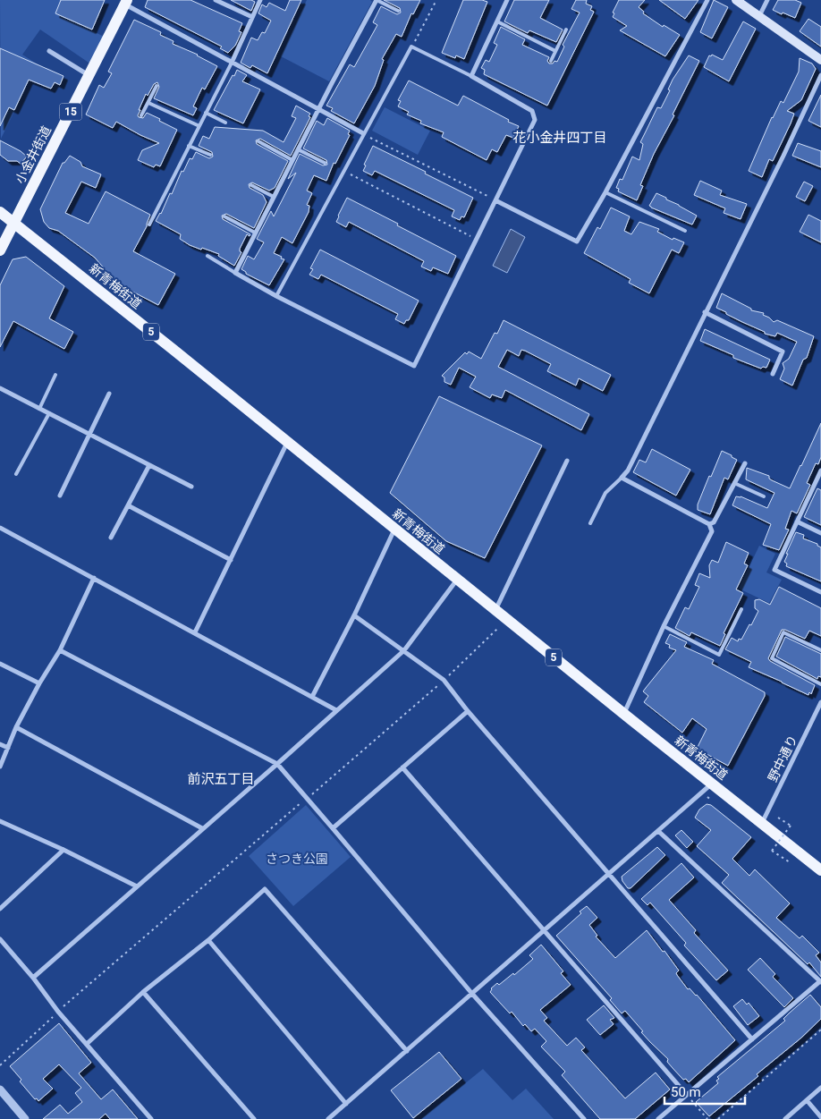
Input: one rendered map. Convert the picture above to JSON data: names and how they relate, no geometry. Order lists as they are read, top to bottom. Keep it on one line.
{"streets":{"main road":["15","小金井街道","新青梅街道","5"],"street":["野中通り"]},"crossings":[["小金井街道","新青梅街道"],["新青梅街道","野中通り"]],"districts":["花小金井四丁目","前沢五丁目"],"parks":["さつき公園"],"scale_bar":"50 m"}
